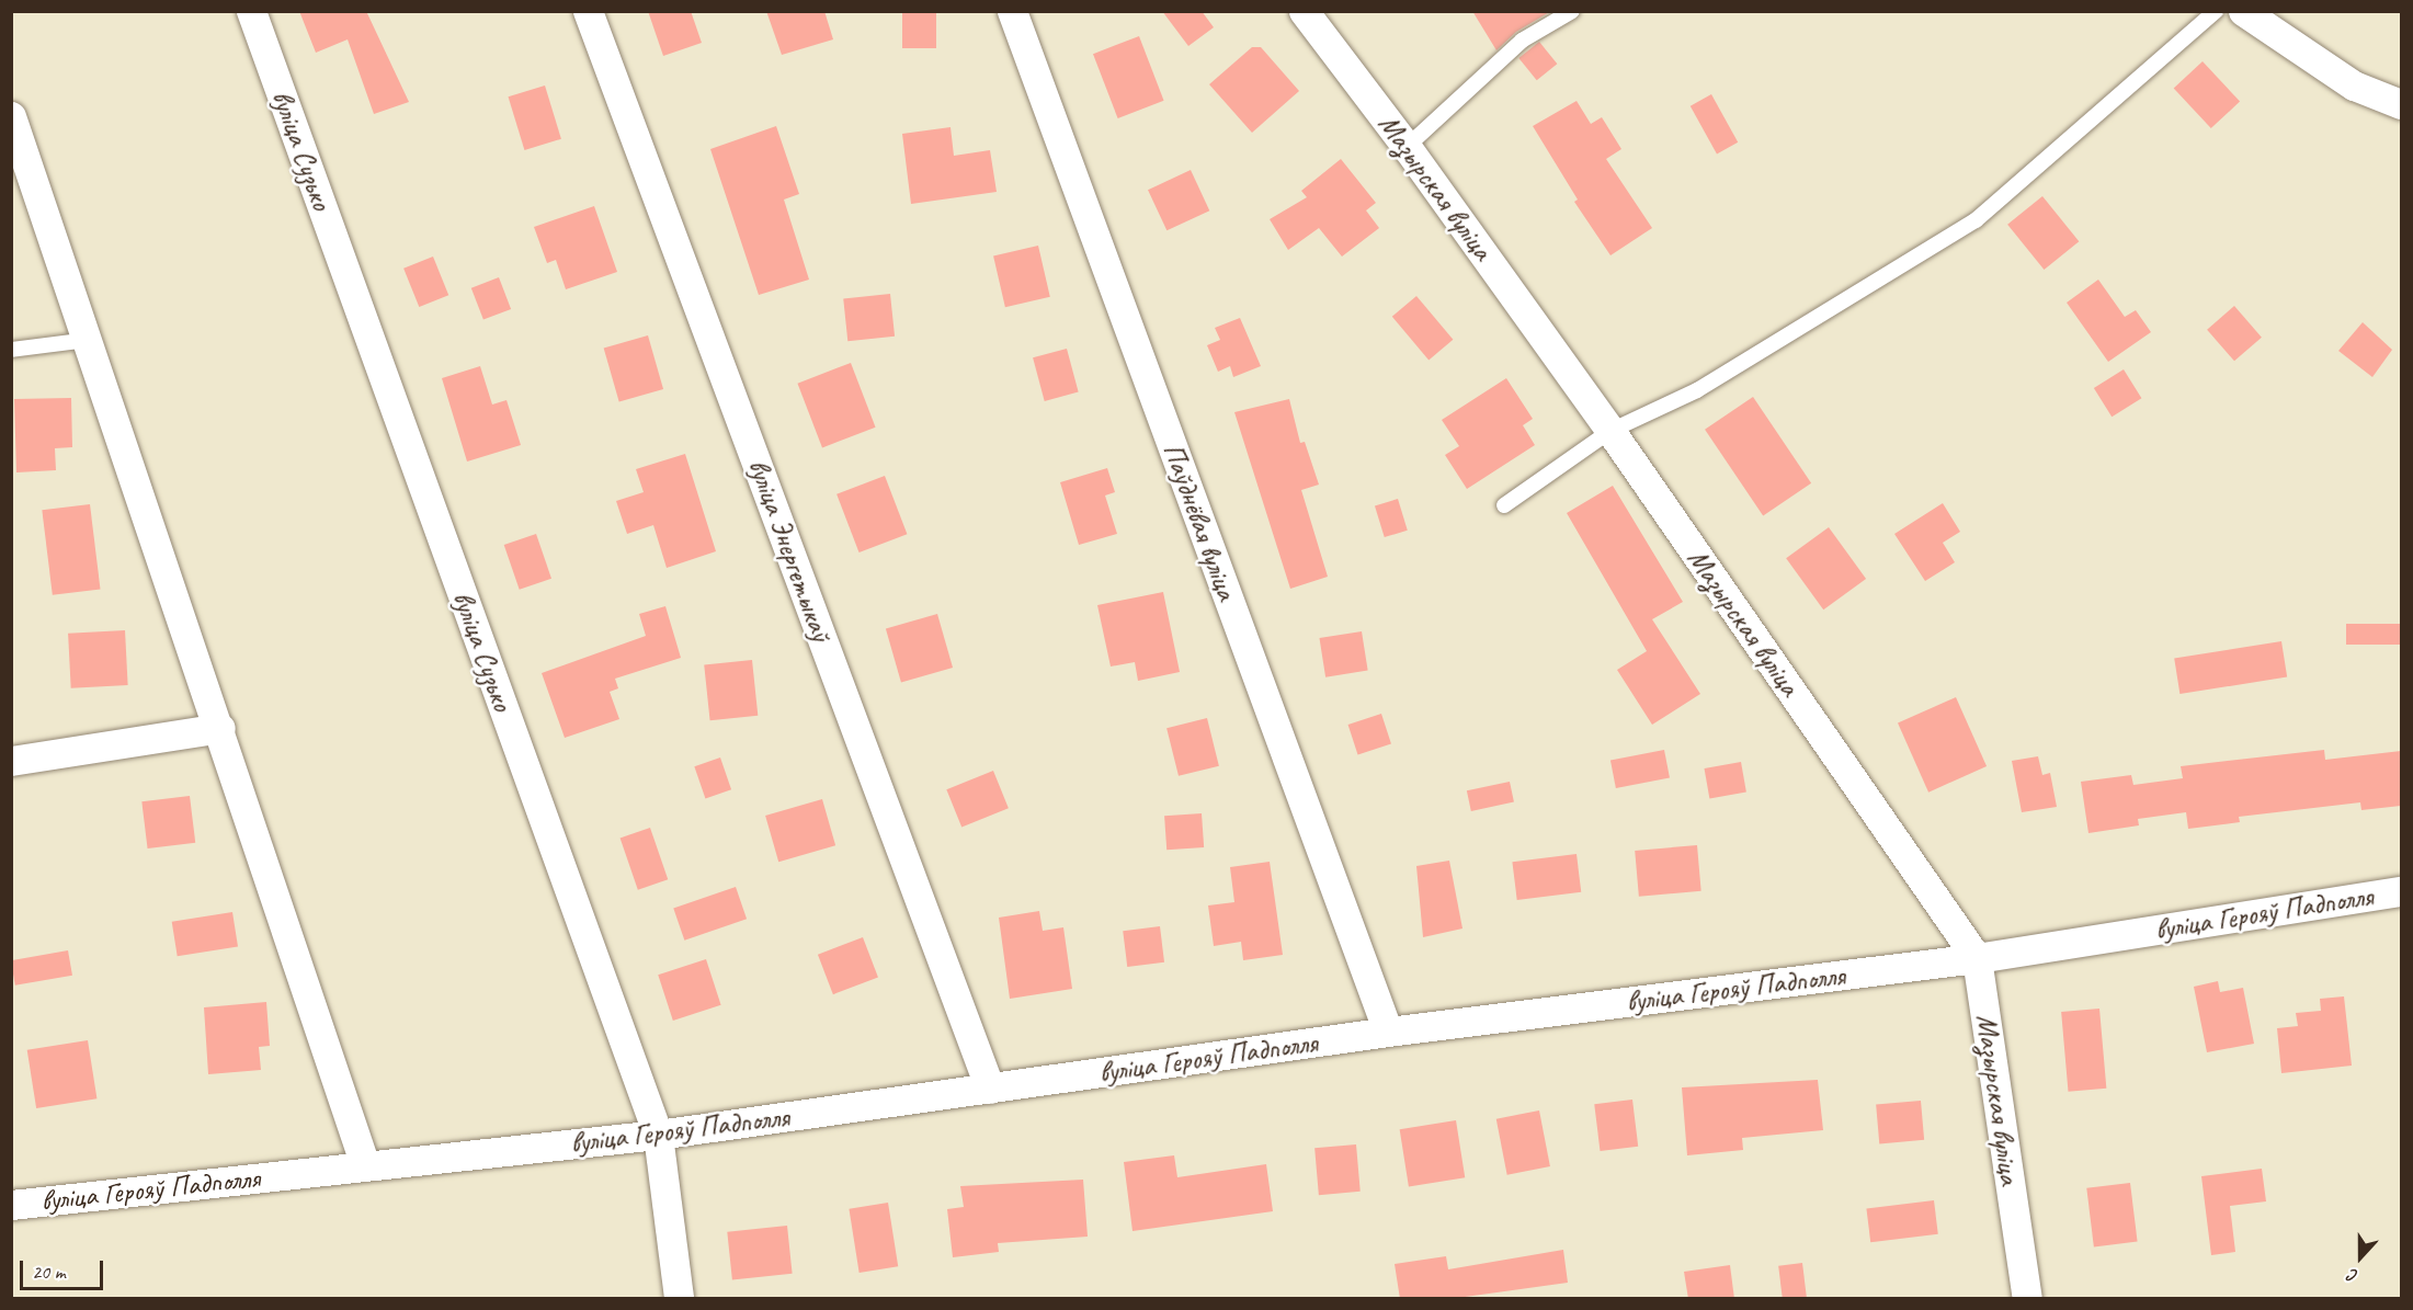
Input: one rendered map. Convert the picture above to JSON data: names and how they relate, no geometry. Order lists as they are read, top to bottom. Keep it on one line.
{"streets":{"street":["вуліца Сузько","Мазырская вуліца","Паўднёвая вуліца","вуліца Энергетыкаў","вуліца Герояў Падполля"]},"crossings":[["вуліца Сузько","вуліца Герояў Падполля"],["Мазырская вуліца","вуліца Герояў Падполля"],["Паўднёвая вуліца","вуліца Герояў Падполля"],["вуліца Энергетыкаў","вуліца Герояў Падполля"]],"scale_bar":"20 m","north":"bottom"}
